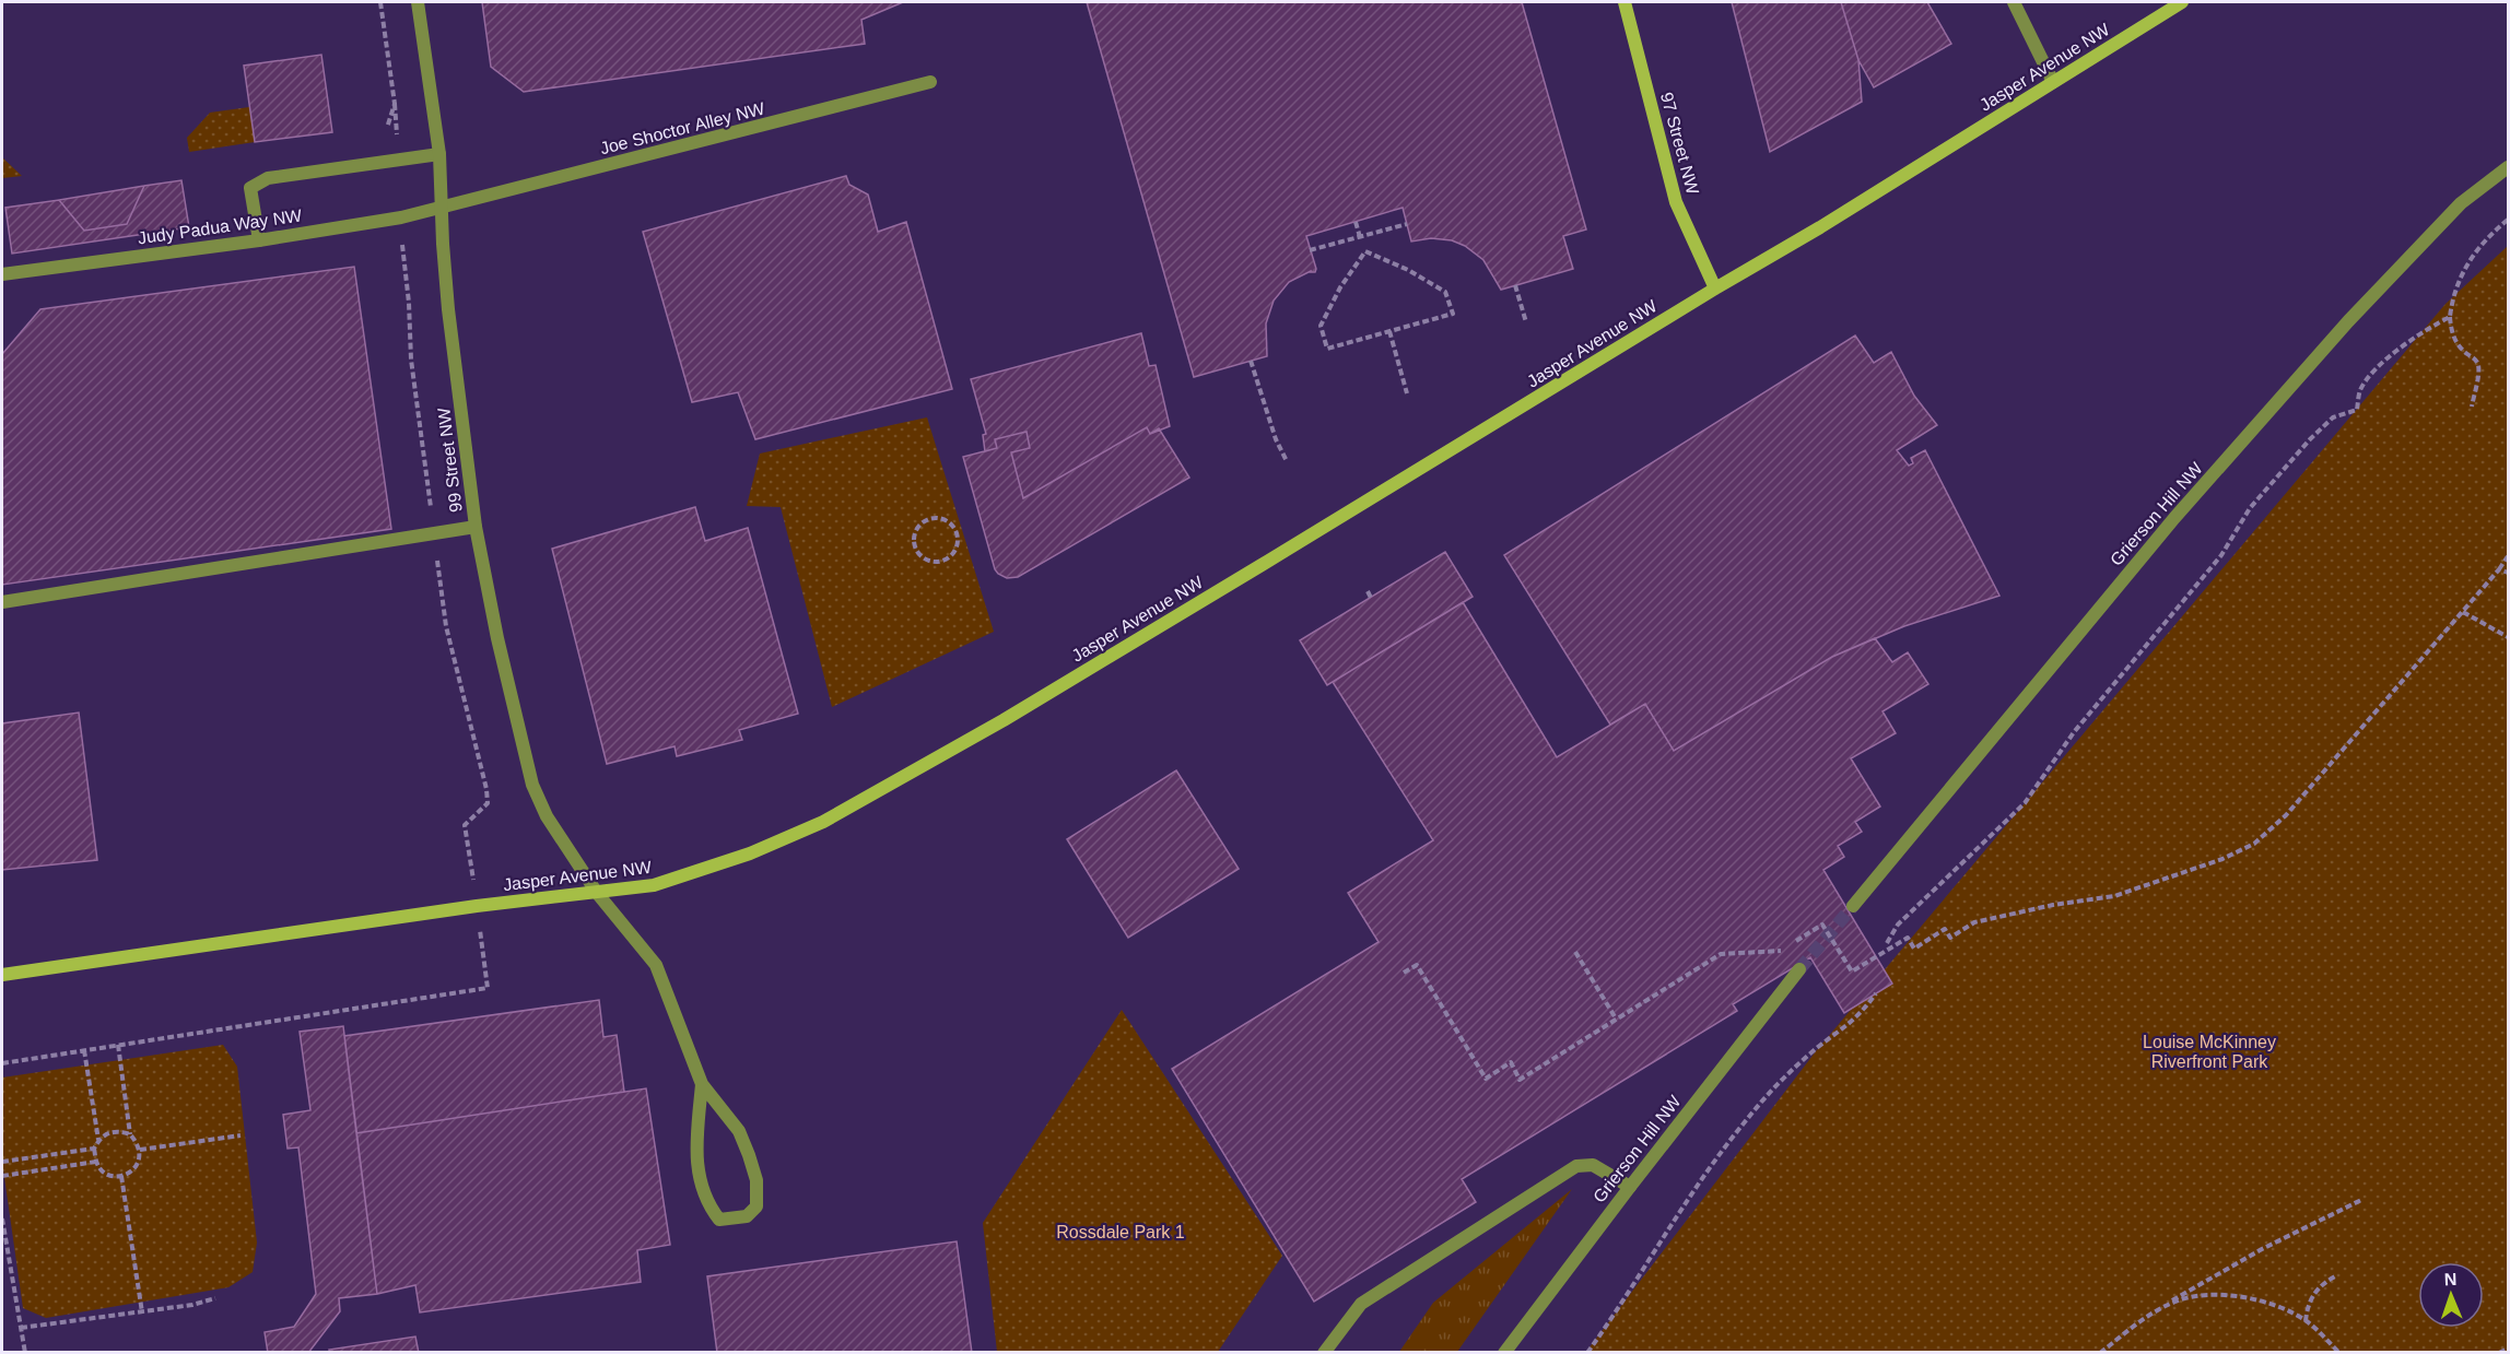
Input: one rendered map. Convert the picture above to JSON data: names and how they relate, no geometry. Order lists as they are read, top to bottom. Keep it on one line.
{"streets":{"main road":["Jasper Avenue NW","97 Street NW"],"street":["Joe Shoctor Alley NW","Judy Padua Way NW","99 Street NW","Grierson Hill NW"]},"crossings":[["Jasper Avenue NW","97 Street NW"],["Jasper Avenue NW","99 Street NW"],["Joe Shoctor Alley NW","Judy Padua Way NW"],["Joe Shoctor Alley NW","99 Street NW"],["Judy Padua Way NW","99 Street NW"]],"parks":["Louise McKinney Riverfront Park","Rossdale Park 1"],"north":"top"}
